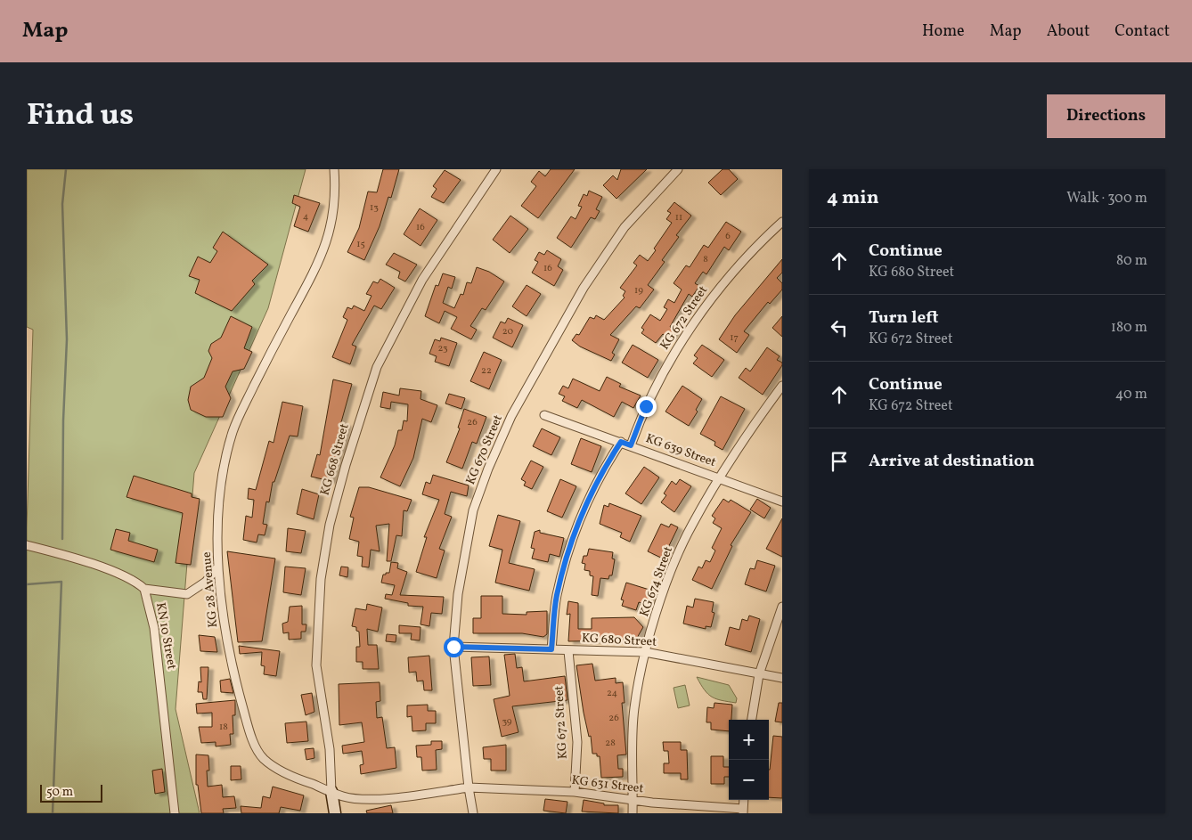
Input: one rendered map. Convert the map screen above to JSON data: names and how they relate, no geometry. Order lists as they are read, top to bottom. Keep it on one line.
{"streets":{"street":["KG 672 Street","KG 670 Street","KG 639 Street","KG 668 Street","KG 674 Street","KG 28 Avenue","KN 10 Street","KG 680 Street","KG 631 Street"]},"crossings":[["KG 672 Street","KG 639 Street"],["KG 672 Street","KG 680 Street"],["KG 672 Street","KG 631 Street"],["KG 670 Street","KG 28 Avenue"],["KG 670 Street","KG 680 Street"],["KG 670 Street","KG 631 Street"],["KG 639 Street","KG 674 Street"],["KG 668 Street","KG 28 Avenue"],["KG 674 Street","KG 680 Street"],["KG 674 Street","KG 631 Street"],["KG 28 Avenue","KG 631 Street"]],"house_numbers":["13","4","11","16","6","15","8","16","19","20","17","23","22","26","24","26","39","18","28"],"scale_bar":"50 m","page":{"header":"Map","nav":["Home","Map","About","Contact"],"title":"Find us","buttons":"Directions","heading":["4 min","Walk · 300 m"],"list":[["Continue","KG 680 Street","80 m"],["Turn left","KG 672 Street","180 m"],["Continue","KG 672 Street","40 m"],"Arrive at destination"],"map_buttons":["+","−"],"scale":"50 m"}}
